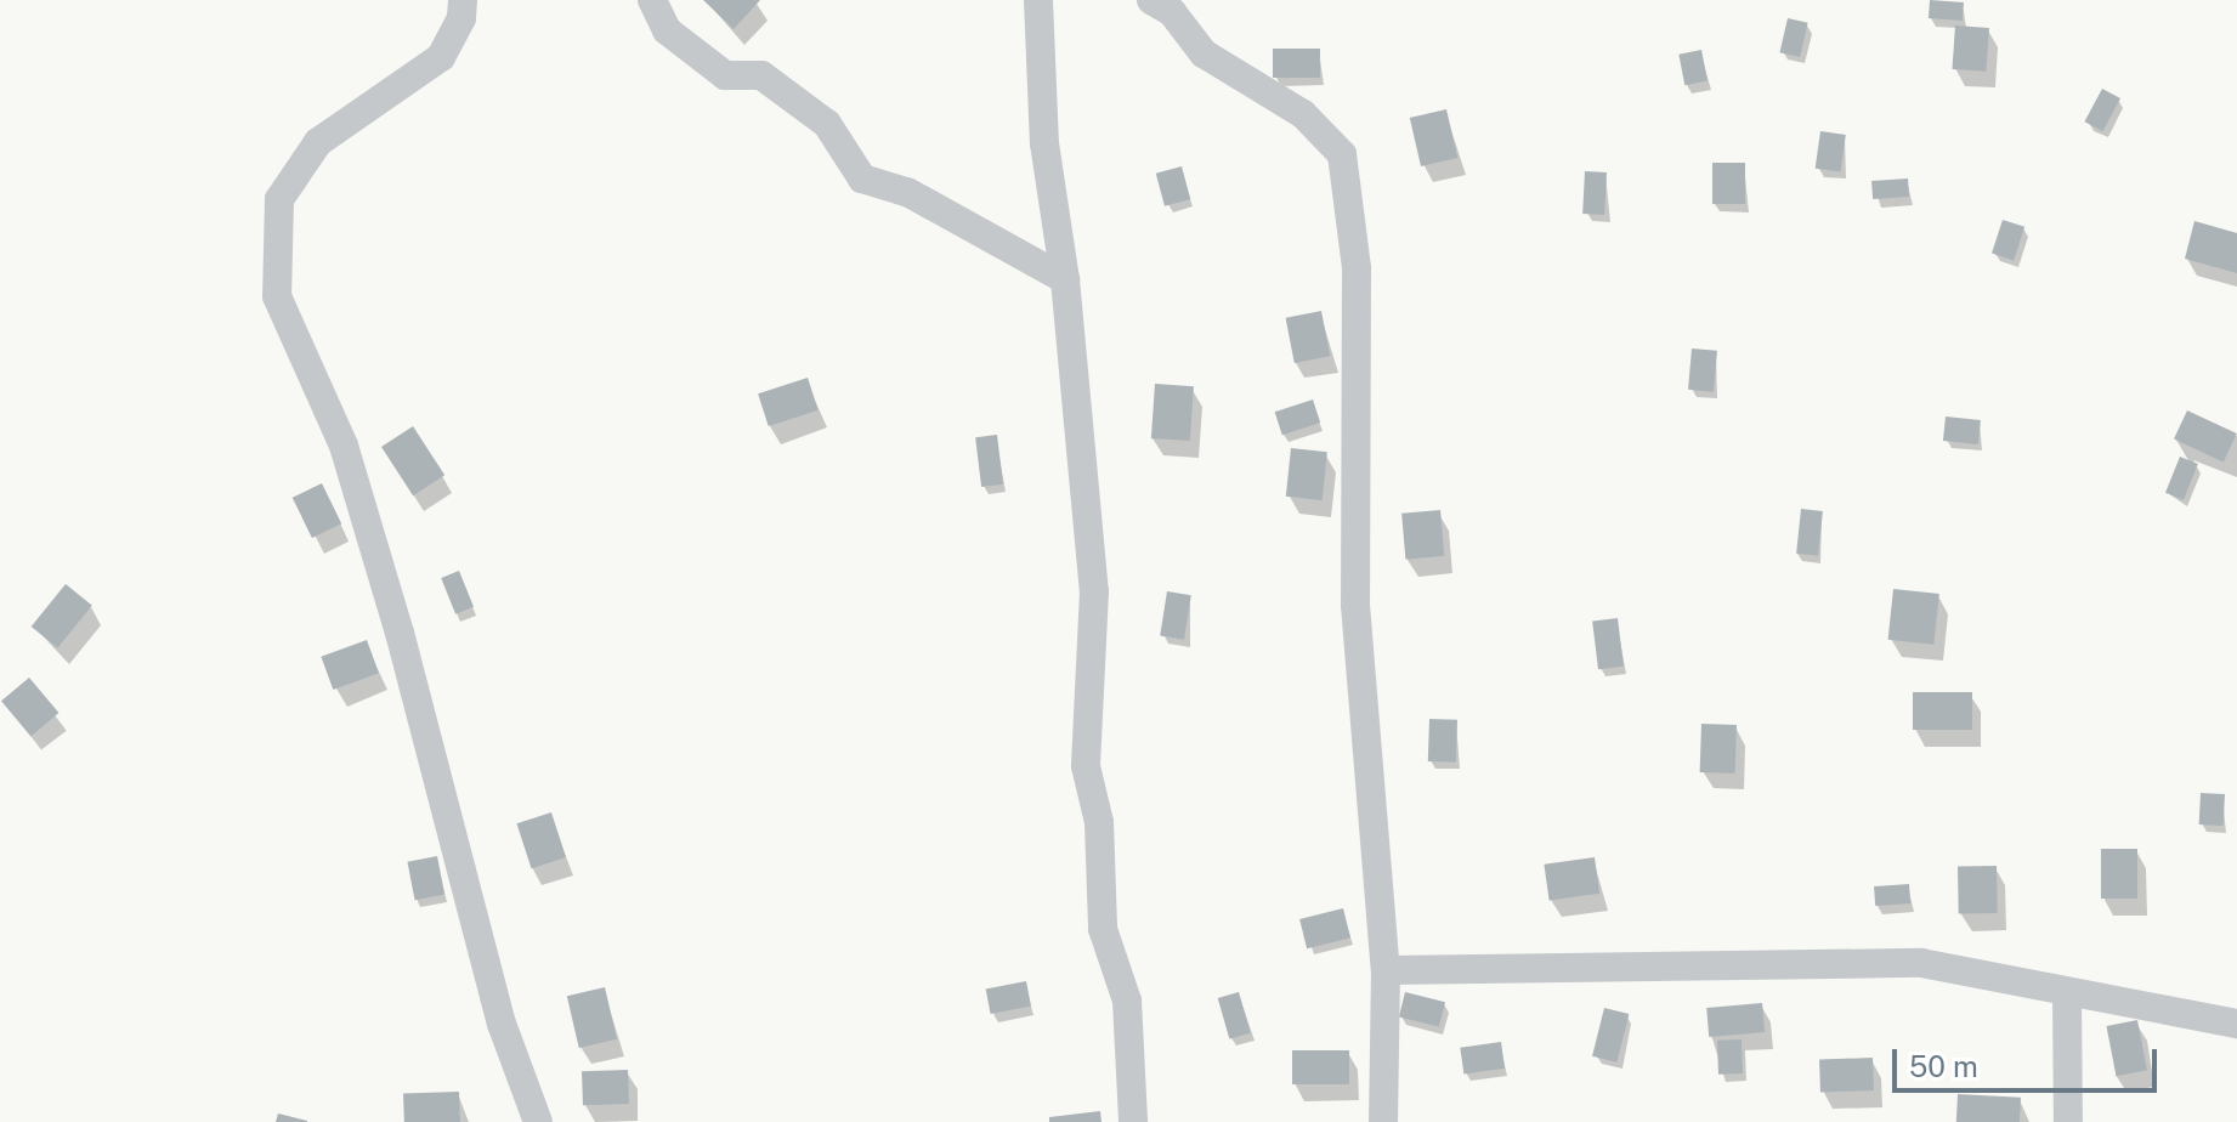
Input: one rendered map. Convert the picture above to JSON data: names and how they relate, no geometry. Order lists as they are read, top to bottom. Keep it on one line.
{"scale_bar":"50 m"}
